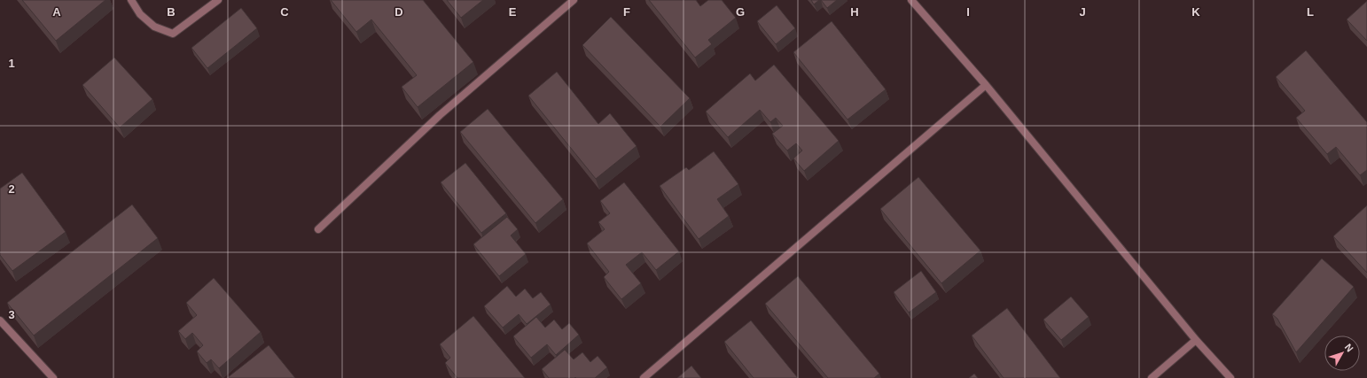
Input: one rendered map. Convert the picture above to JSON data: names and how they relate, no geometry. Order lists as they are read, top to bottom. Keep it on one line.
{"north":"top right","grid":{"columns":["A","B","C","D","E","F","G","H","I","J","K","L"],"rows":["1","2","3"]}}
